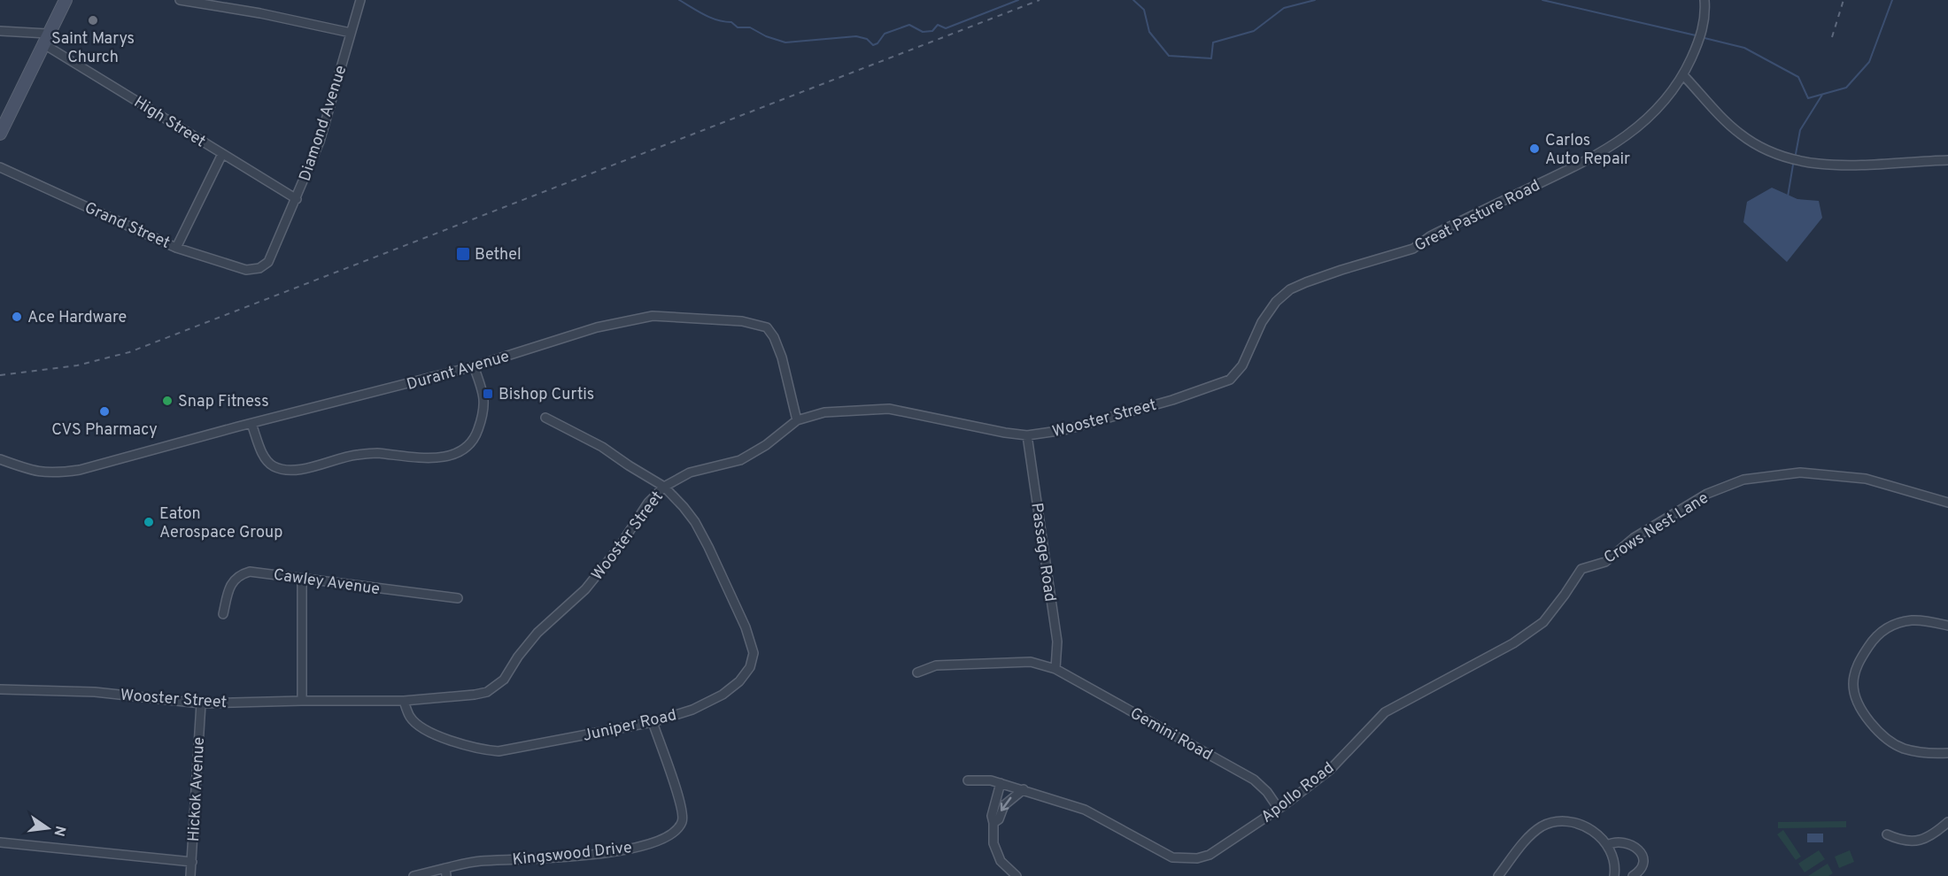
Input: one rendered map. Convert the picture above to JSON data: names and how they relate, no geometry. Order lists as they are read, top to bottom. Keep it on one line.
{"streets":{"street":["High Street","Diamond Avenue","Great Pasture Road","Grand Street","Durant Avenue","Wooster Street","Crows Nest Lane","Passage Road","Cawley Avenue","Juniper Road","Gemini Road","Hickok Avenue","Apollo Road","Kingswood Drive"]},"crossings":[["High Street","Diamond Avenue"],["Diamond Avenue","Grand Street"],["Great Pasture Road","Wooster Street"],["Durant Avenue","Wooster Street"],["Wooster Street","Passage Road"],["Wooster Street","Juniper Road"],["Wooster Street","Hickok Avenue"],["Crows Nest Lane","Apollo Road"],["Passage Road","Gemini Road"],["Juniper Road","Kingswood Drive"],["Gemini Road","Apollo Road"]],"places":{"other":["Saint Marys Church","Carlos Auto Repair","Ace Hardware","Snap Fitness","CVS Pharmacy","Eaton Aerospace Group"],"transit":["Bethel","Bishop Curtis"]},"north":"right"}
